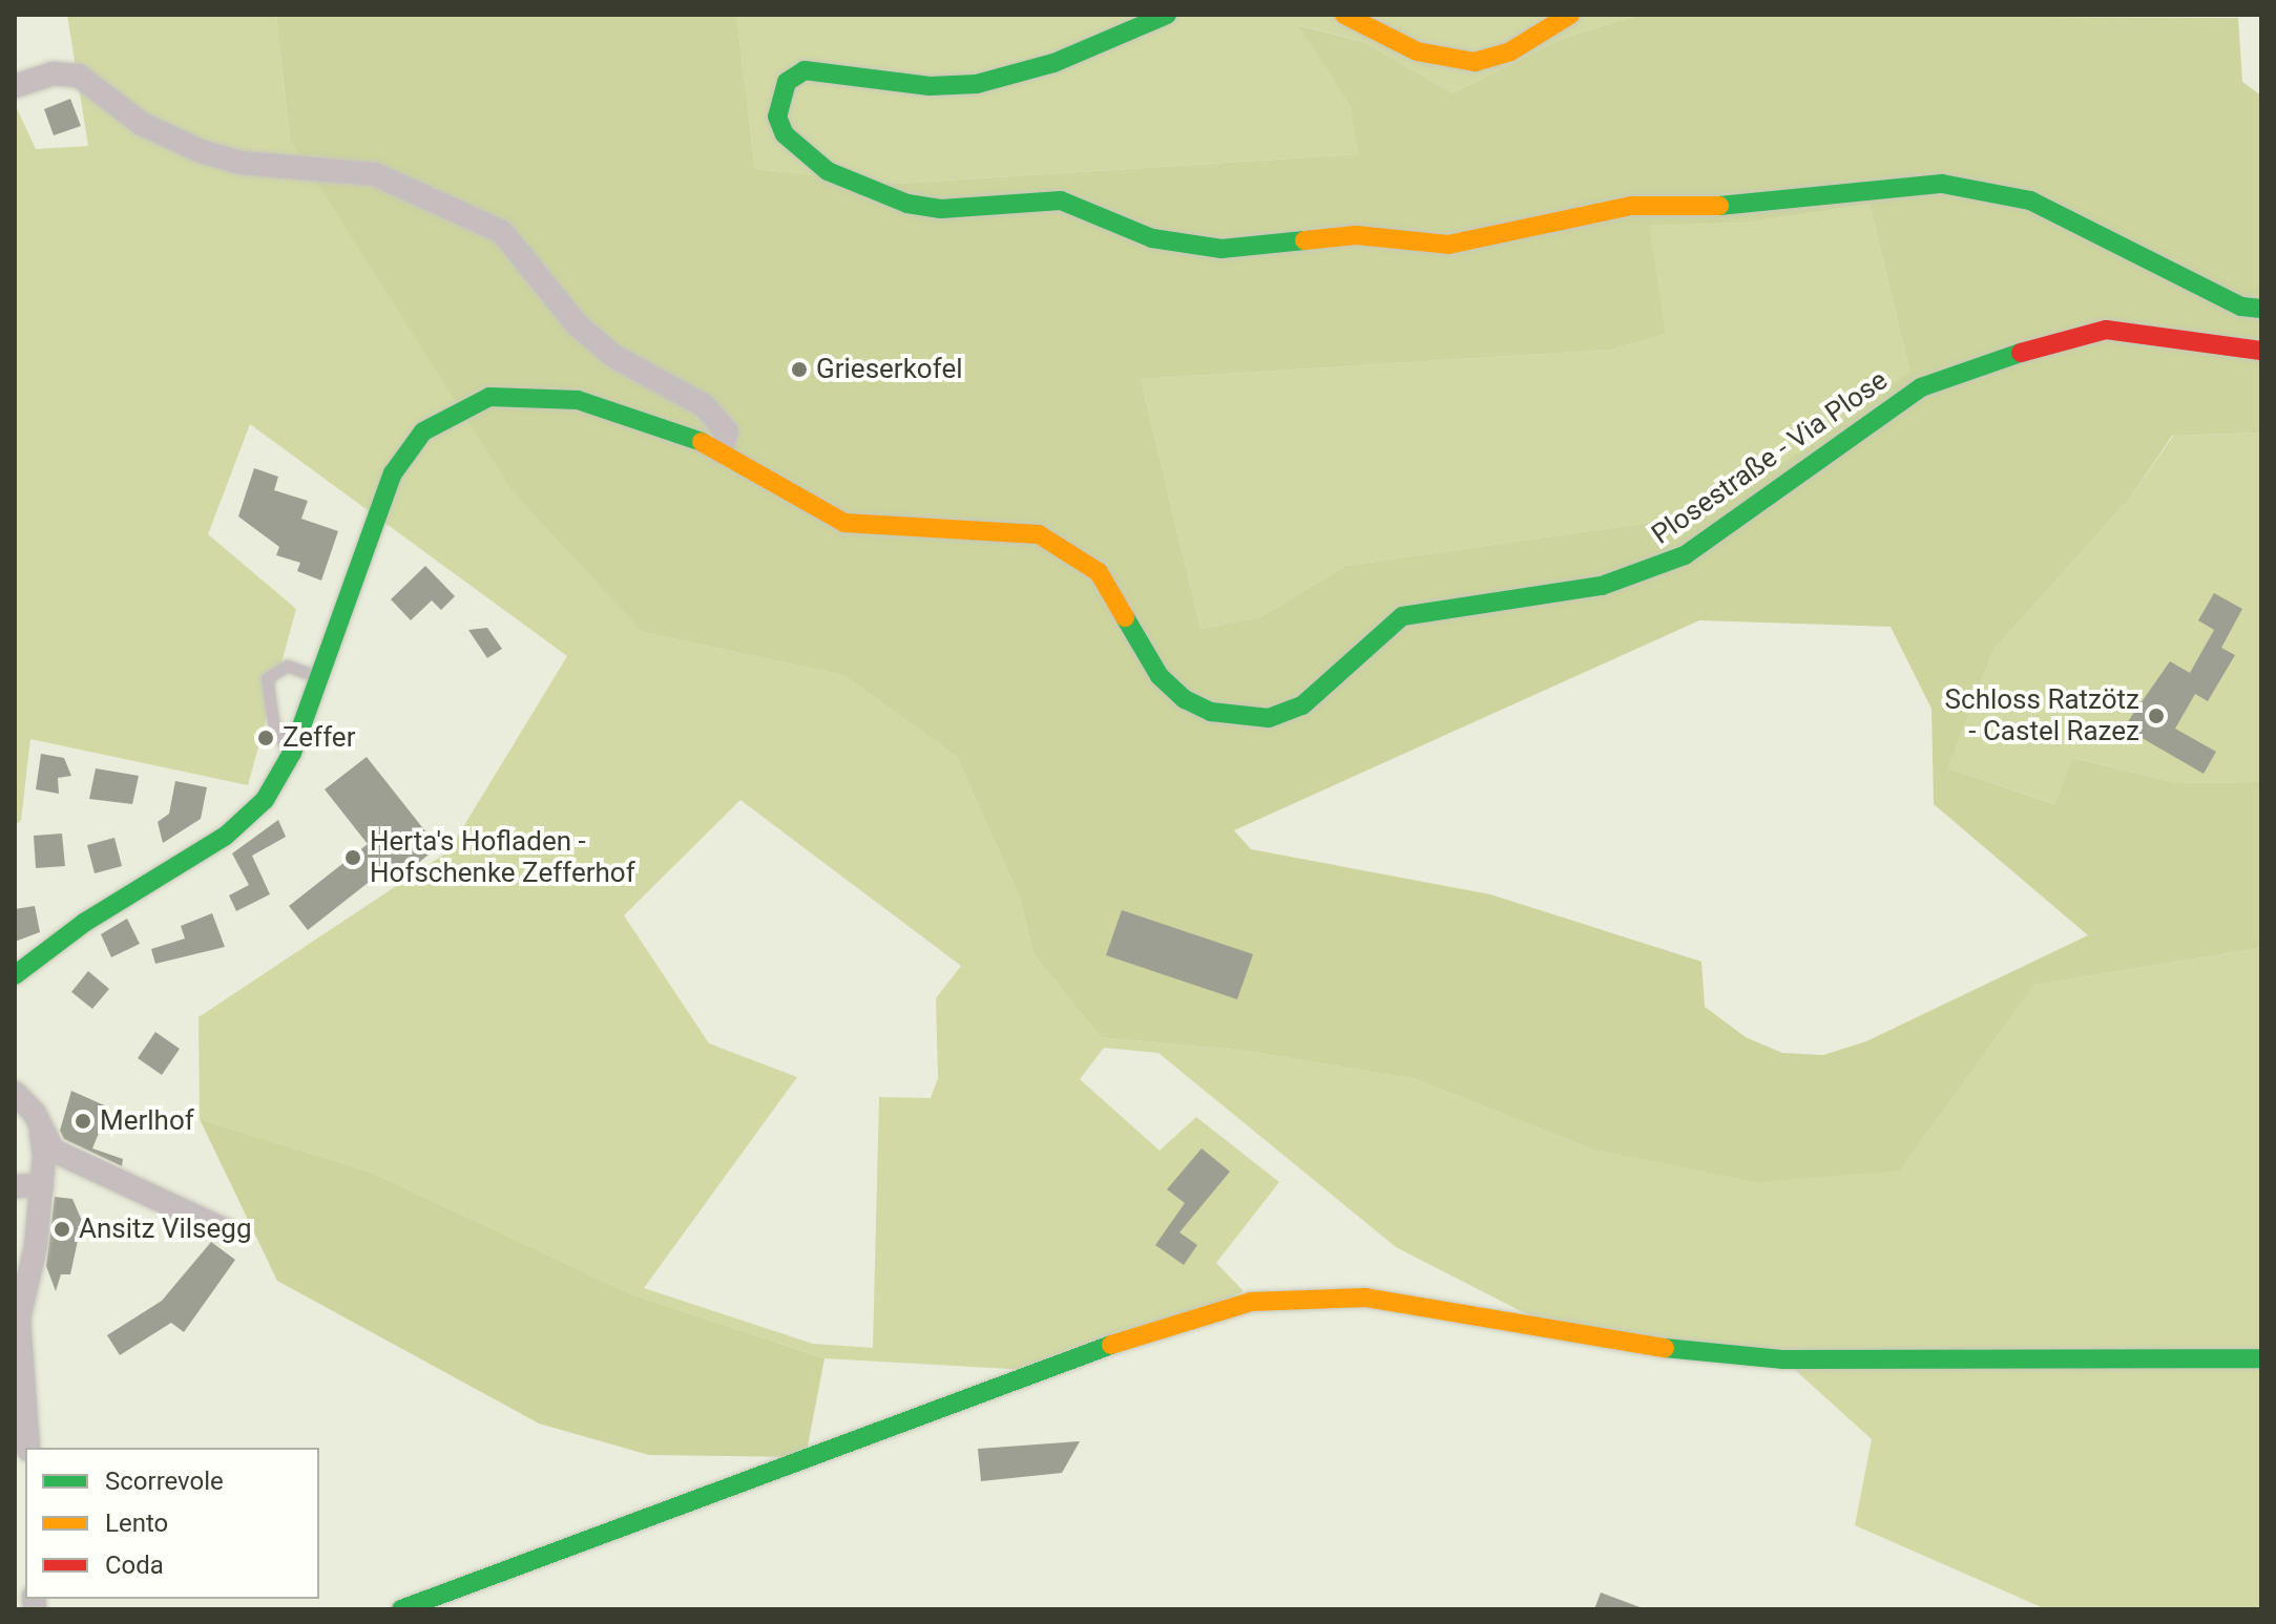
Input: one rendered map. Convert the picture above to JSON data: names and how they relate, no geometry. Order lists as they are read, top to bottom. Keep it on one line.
{"streets":{"street":["Plosestraße - Via Plose"]},"places":["Grieserkofel","Schloss Ratzötz - Castel Razez","Zeffer","Herta's Hofladen - Hofschenke Zefferhof","Merlhof","Ansitz Vilsegg"],"legend":["Scorrevole","Lento","Coda"]}
